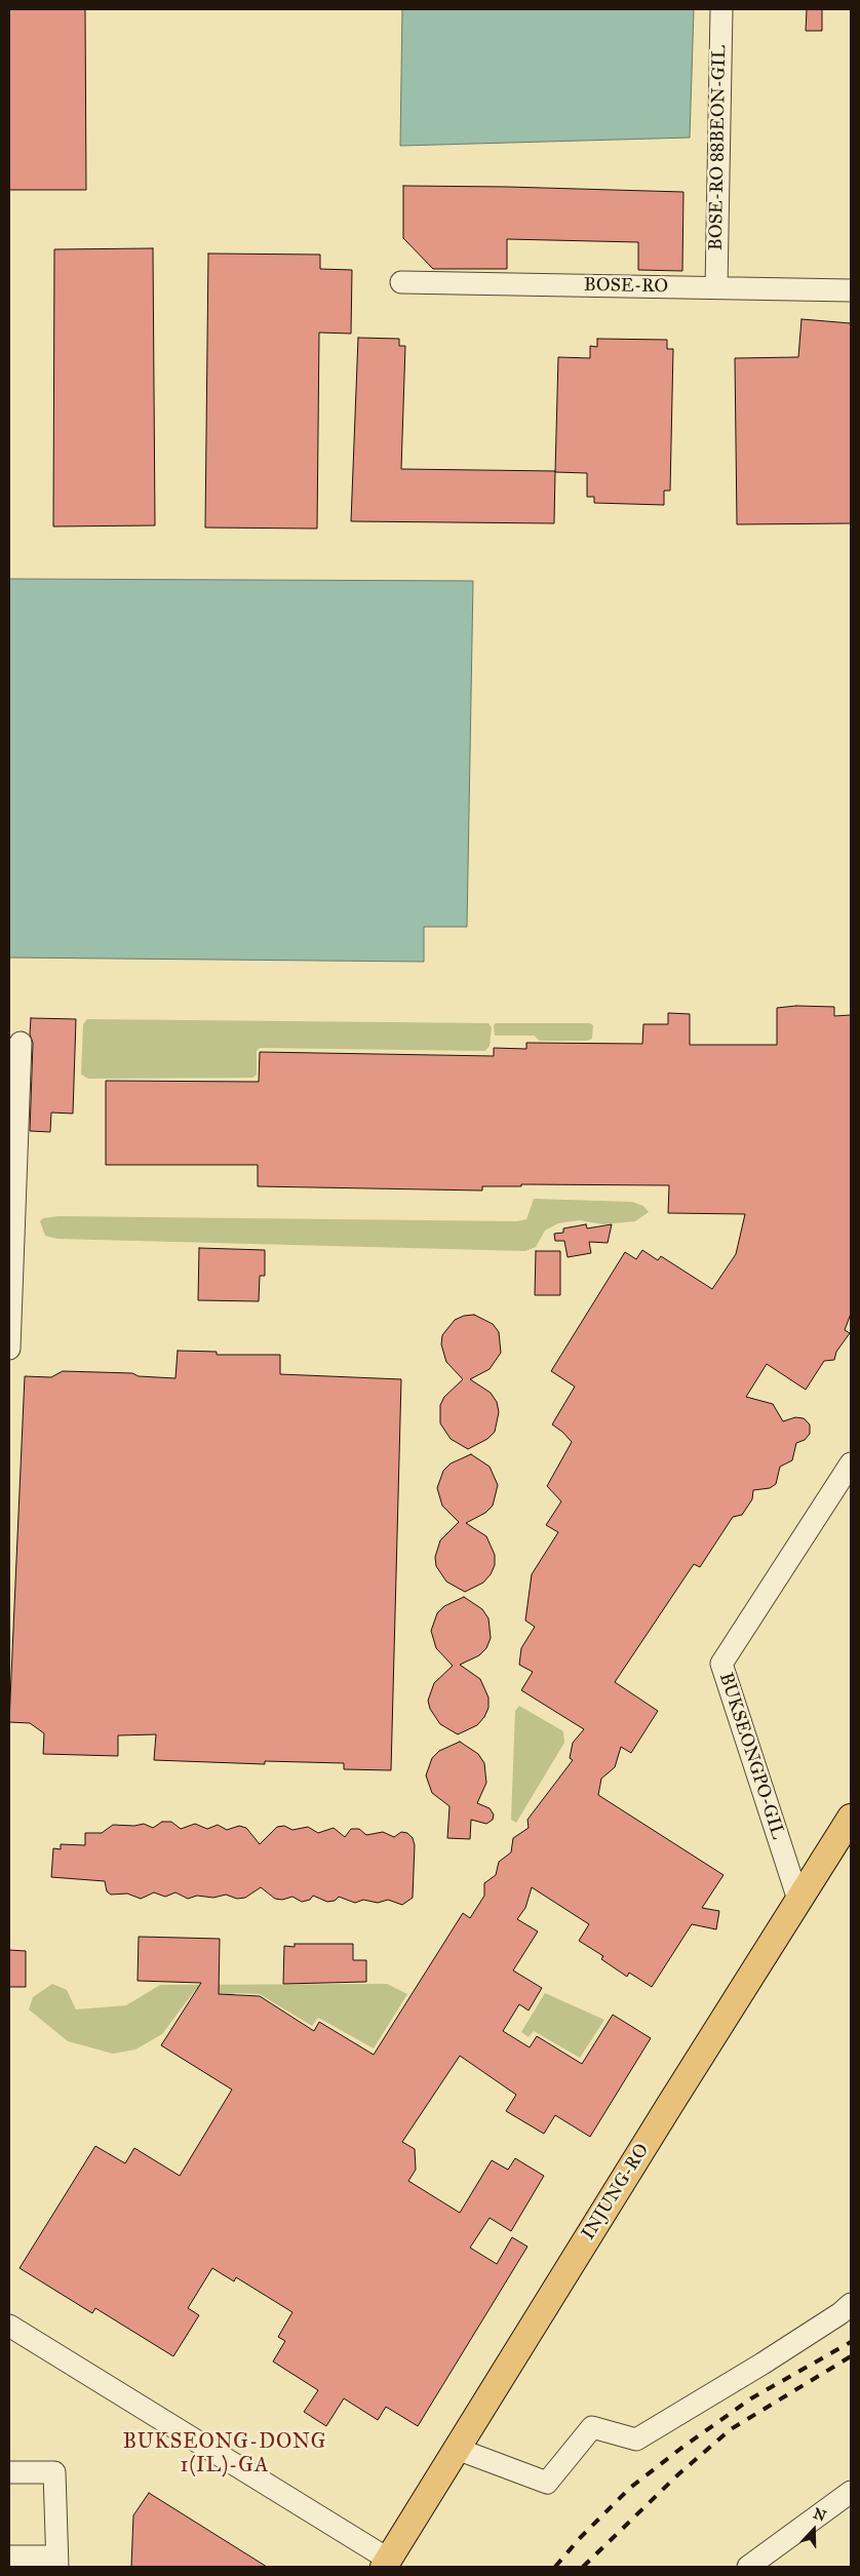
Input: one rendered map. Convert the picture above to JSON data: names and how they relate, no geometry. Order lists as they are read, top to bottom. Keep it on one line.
{"streets":{"main road":["INJUNG-RO"],"street":["BOSE-RO 88BEON-GIL","BOSE-RO","BUKSEONGPO-GIL"]},"crossings":[["BOSE-RO 88BEON-GIL","BOSE-RO"],["BUKSEONGPO-GIL","INJUNG-RO"]],"districts":["BUKSEONG-DONG 1(IL)-GA"],"north":"top"}
